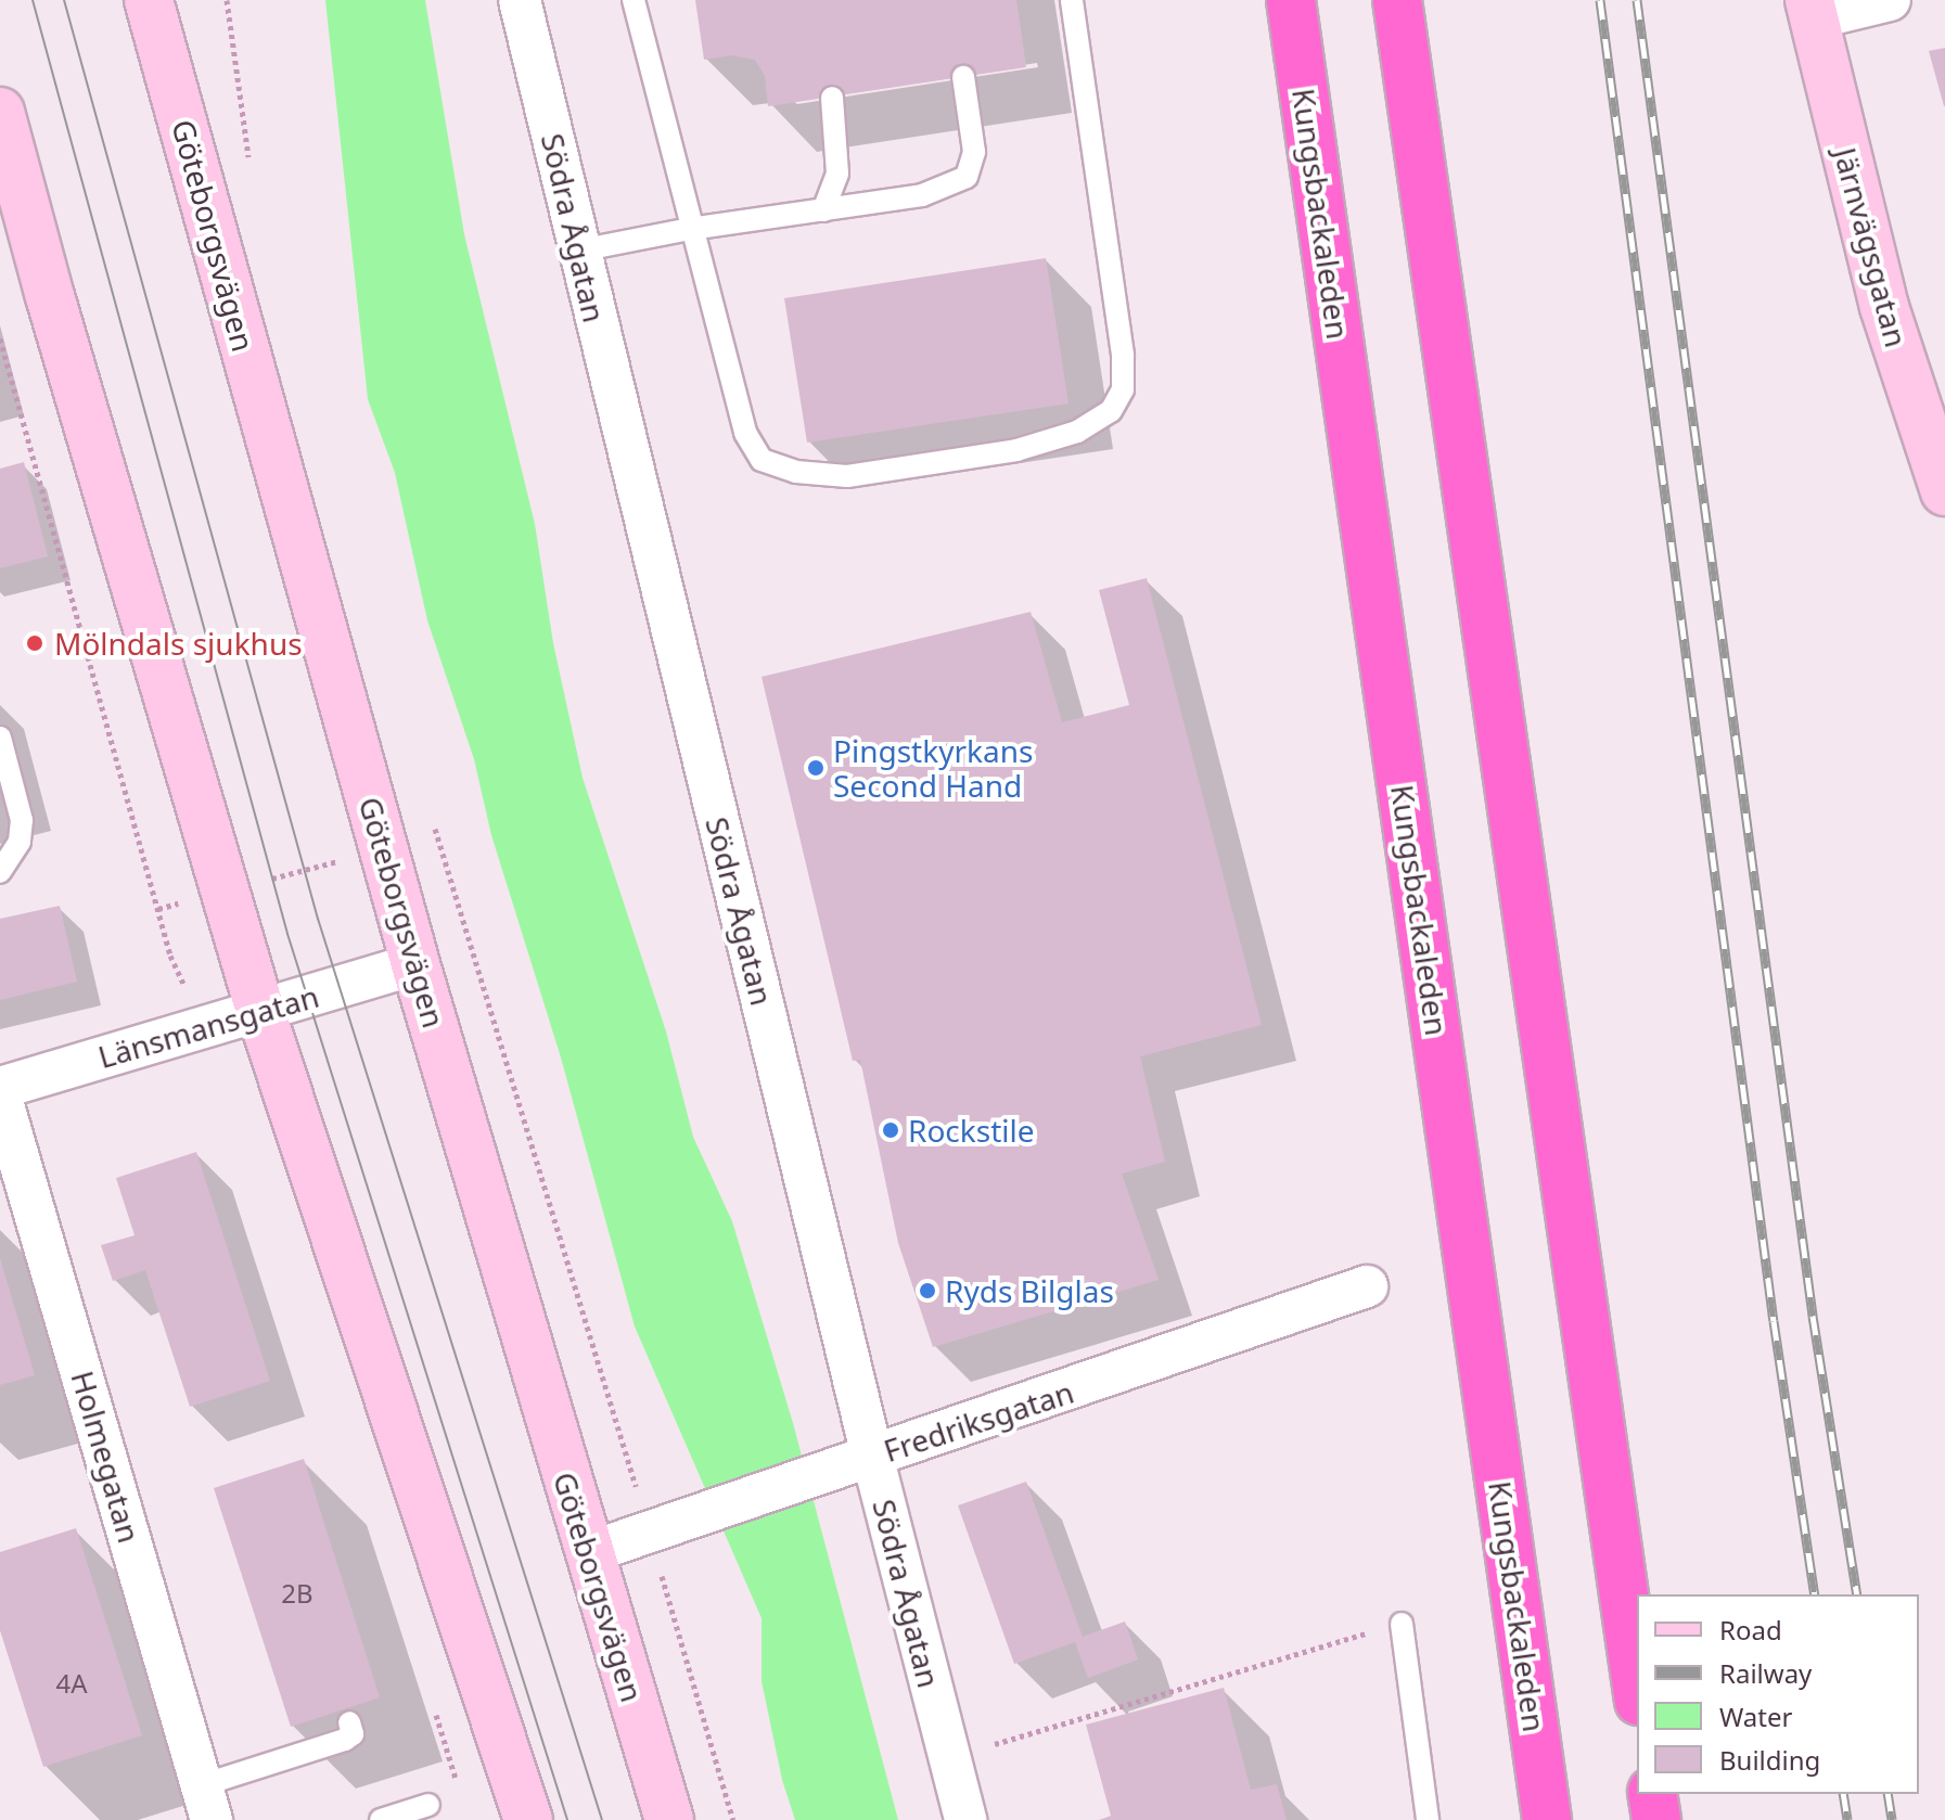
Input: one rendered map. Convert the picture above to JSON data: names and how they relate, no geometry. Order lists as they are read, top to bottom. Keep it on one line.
{"streets":{"highway":["Kungsbackaleden"],"main road":["Göteborgsvägen","Järnvägsgatan"],"street":["Södra Ågatan","Länsmansgatan","Fredriksgatan","Holmegatan"]},"crossings":[["Södra Ågatan","Fredriksgatan"],["Göteborgsvägen","Länsmansgatan"],["Göteborgsvägen","Fredriksgatan"]],"places":["Mölndals sjukhus","Pingstkyrkans Second Hand","Rockstile","Ryds Bilglas"],"house_numbers":["2B","4A"],"legend":["Road","Railway","Water","Building"]}
